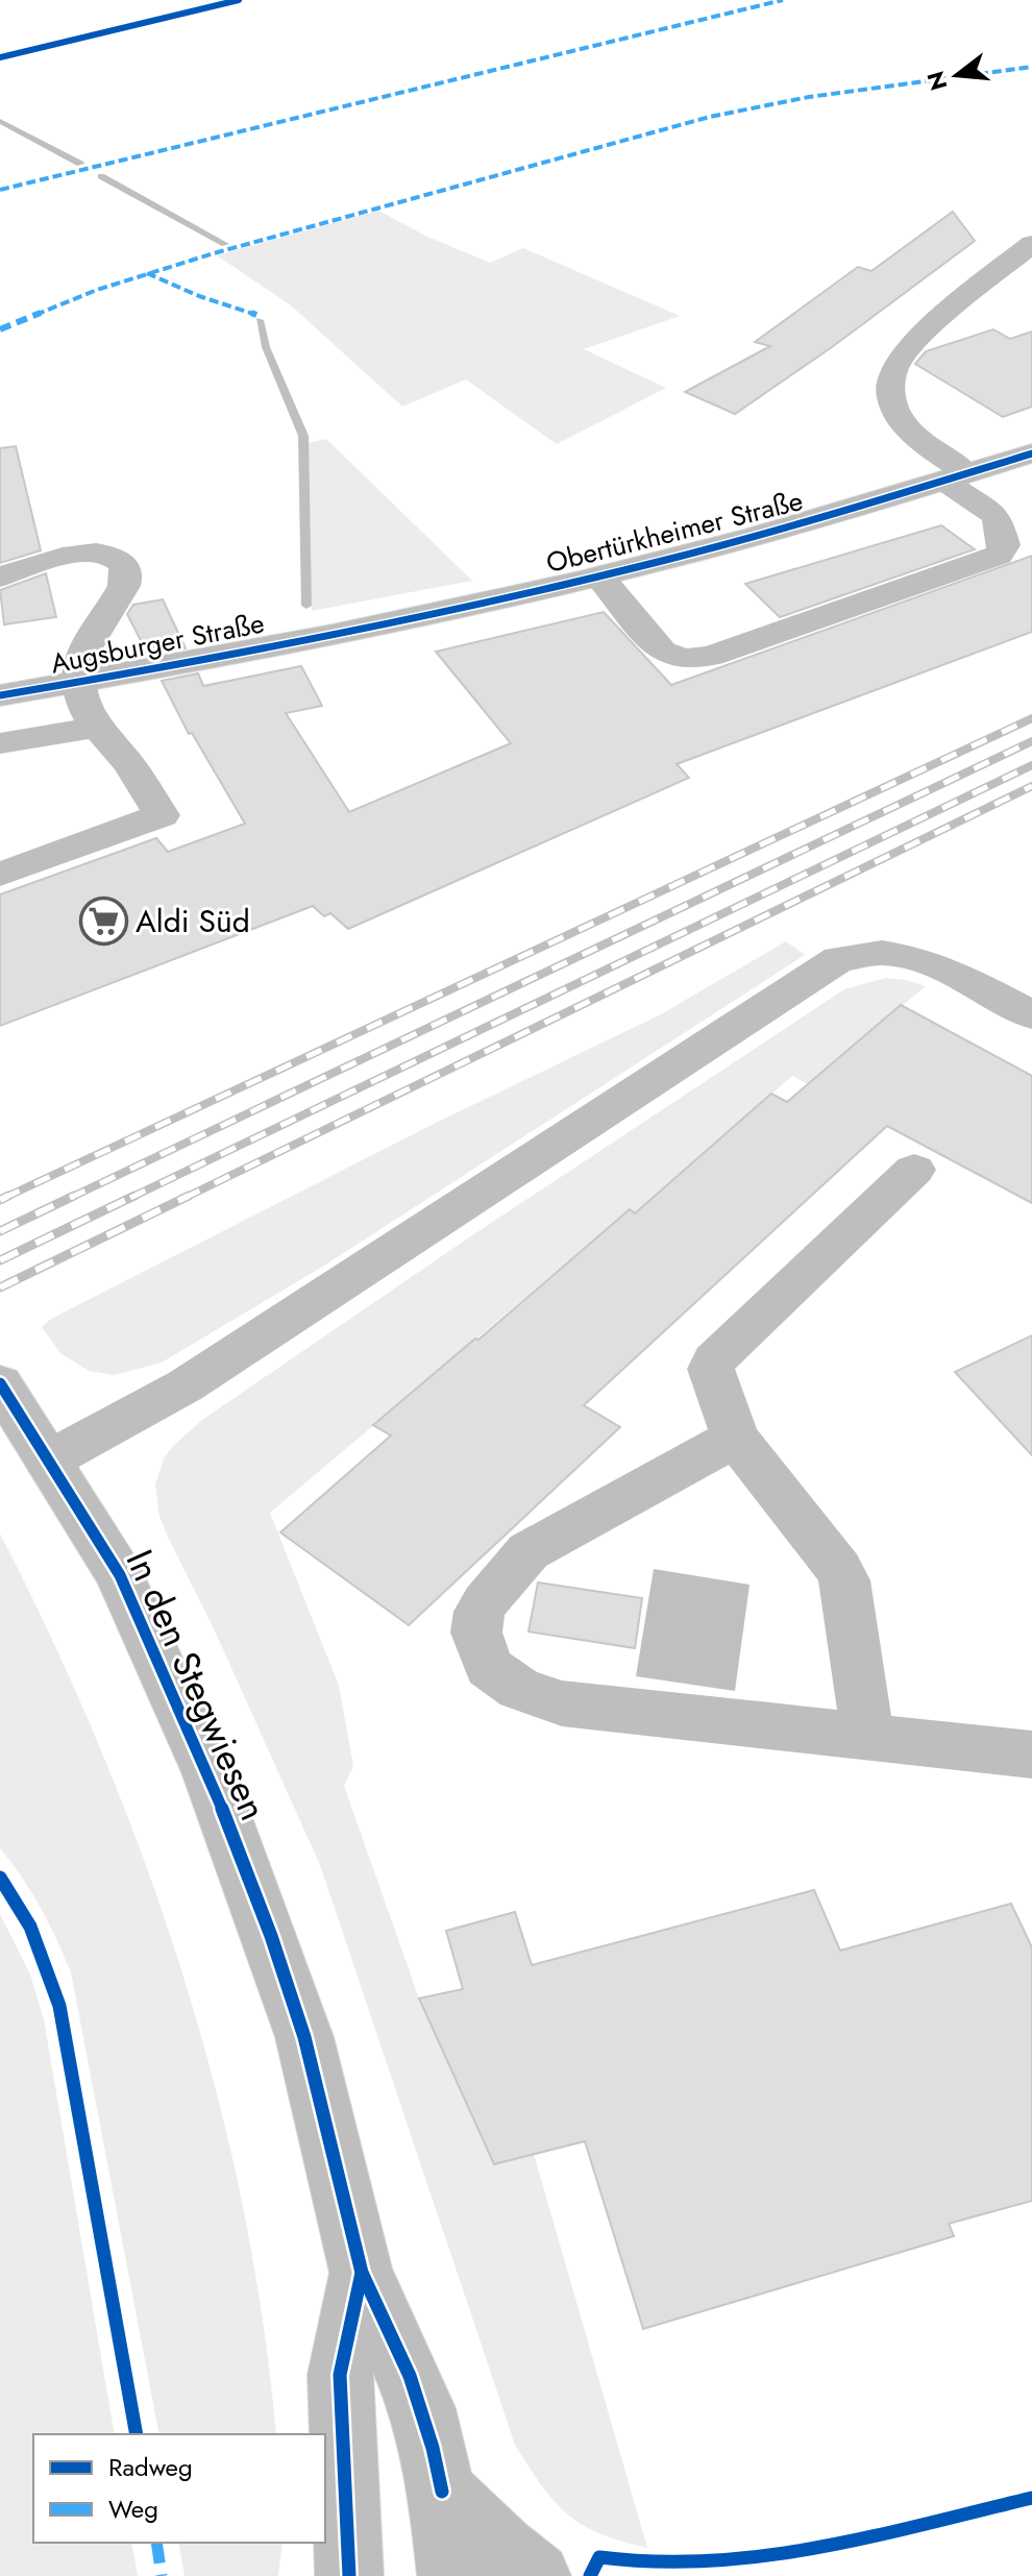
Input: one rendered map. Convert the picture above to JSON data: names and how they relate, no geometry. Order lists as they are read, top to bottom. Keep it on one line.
{"streets":{"main road":["Obertürkheimer Straße","Augsburger Straße","In den Stegwiesen"]},"crossings":[["Obertürkheimer Straße","Augsburger Straße"]],"places":{"supermarket":["Aldi Süd"]},"legend":["Radweg","Weg"],"north":"left"}
